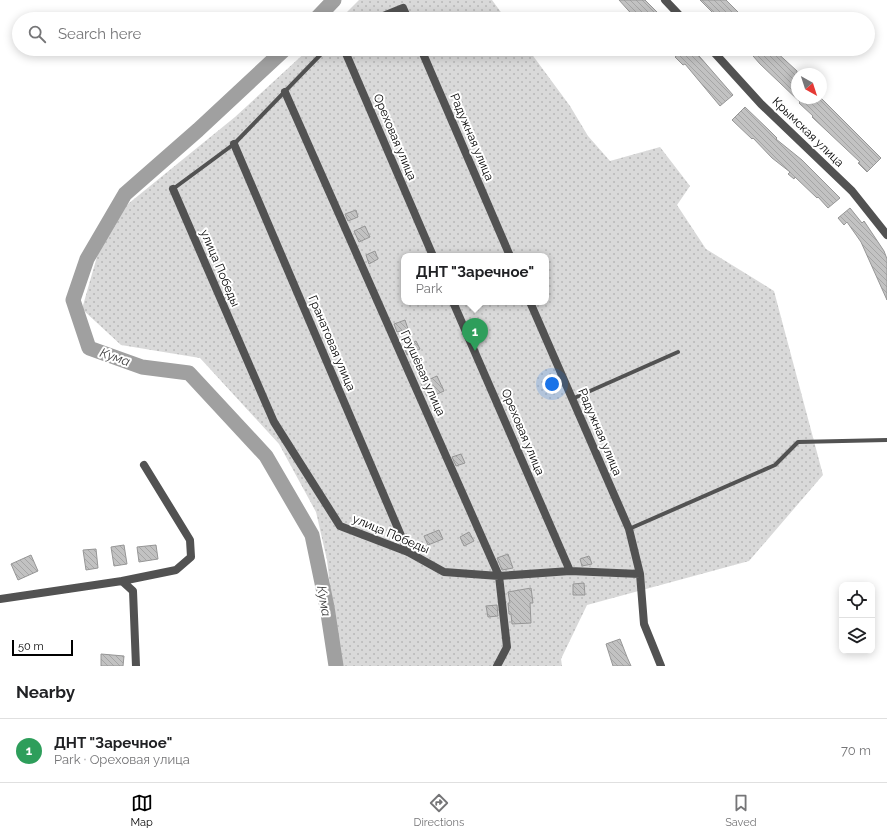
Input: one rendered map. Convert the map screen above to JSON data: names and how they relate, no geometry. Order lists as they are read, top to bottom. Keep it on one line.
{"streets":{"street":["Крымская улица","Ореховая улица","Радужная улица","улица Победы","Гранатовая улица","Грушёвая улица"]},"crossings":[["Ореховая улица","улица Победы"],["Радужная улица","улица Победы"],["улица Победы","Гранатовая улица"],["улица Победы","Грушёвая улица"]],"water":["Кума"],"scale_bar":"50 m","north":"bottom right","page":{"search":"Search here","popup":["ДНТ \"Заречное\"","Park"],"pins":"1","scale":"50 m","heading":"Nearby","list":[{"mark":"1","name":"ДНТ \"Заречное\"","note":"Park · Ореховая улица","value":"70 m"}],"nav":["Map","Directions","Saved"]}}
